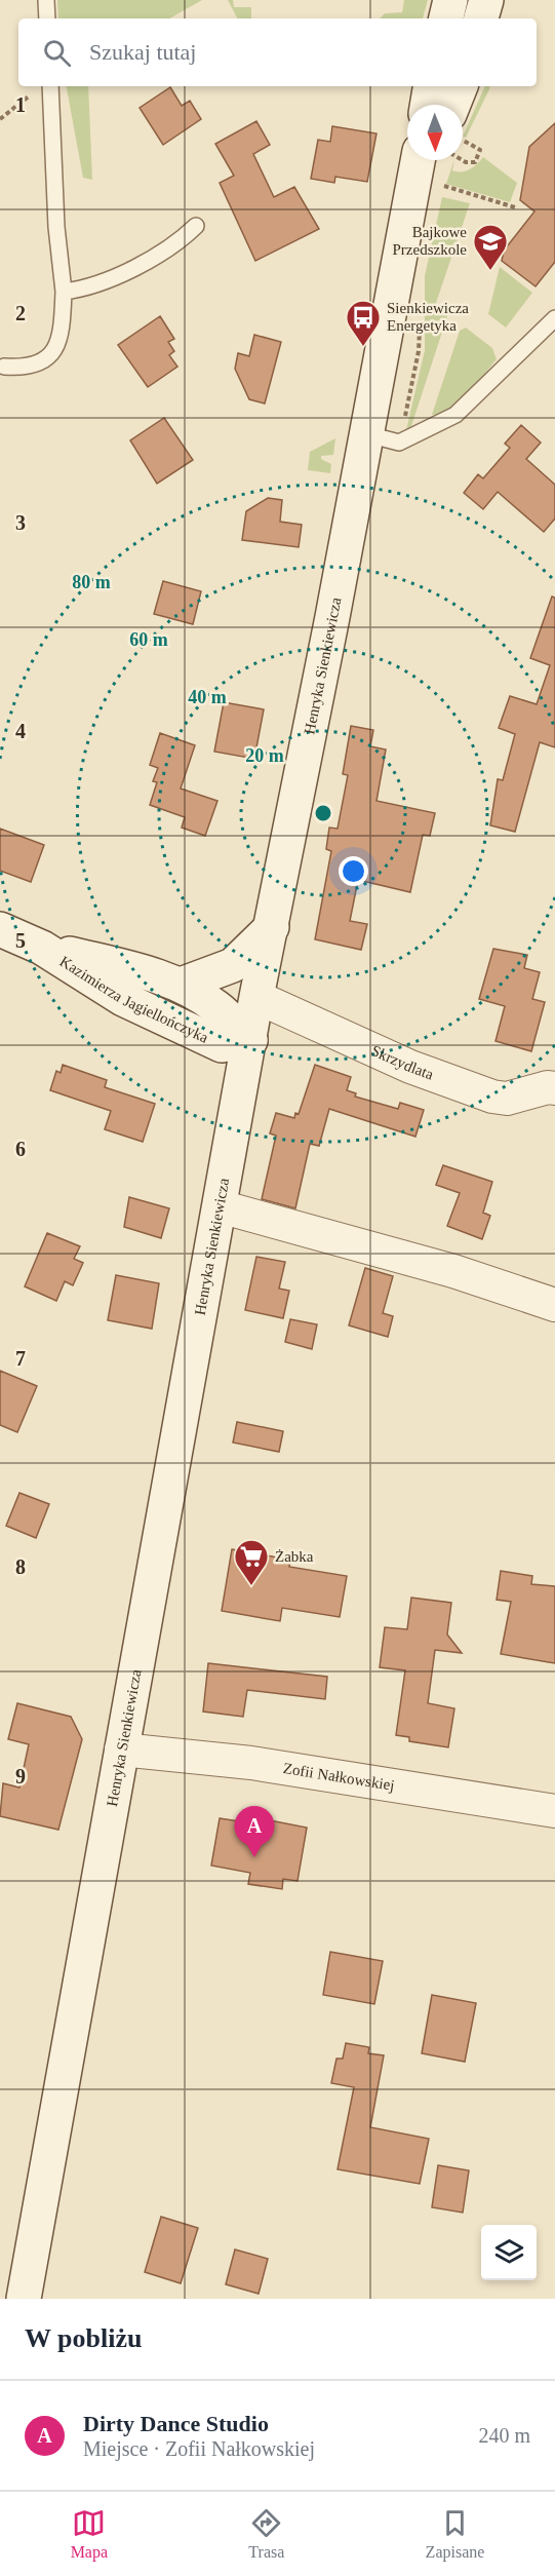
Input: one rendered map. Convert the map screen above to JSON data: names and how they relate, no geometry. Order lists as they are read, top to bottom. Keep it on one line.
{"streets":{"street":["Henryka Sienkiewicza","Kazimierza Jagiellończyka","Skrzydlata","Zofii Nałkowskiej"]},"crossings":[["Henryka Sienkiewicza","Kazimierza Jagiellończyka"],["Henryka Sienkiewicza","Skrzydlata"],["Henryka Sienkiewicza","Zofii Nałkowskiej"]],"places":{"school or university":["Bajkowe Przedszkole"],"bus stop":["Sienkiewicza Energetyka"],"supermarket":["Żabka"]},"north":"bottom","page":{"search":"Szukaj tutaj","pins":"A","heading":"W pobliżu","list":[{"mark":"A","name":"Dirty Dance Studio","note":"Miejsce · Zofii Nałkowskiej","value":"240 m"}],"nav":["Mapa","Trasa","Zapisane"]},"grid":{"rows":["1","2","3","4","5","6","7","8","9"]},"rings":["80 m","60 m","40 m","20 m"]}
